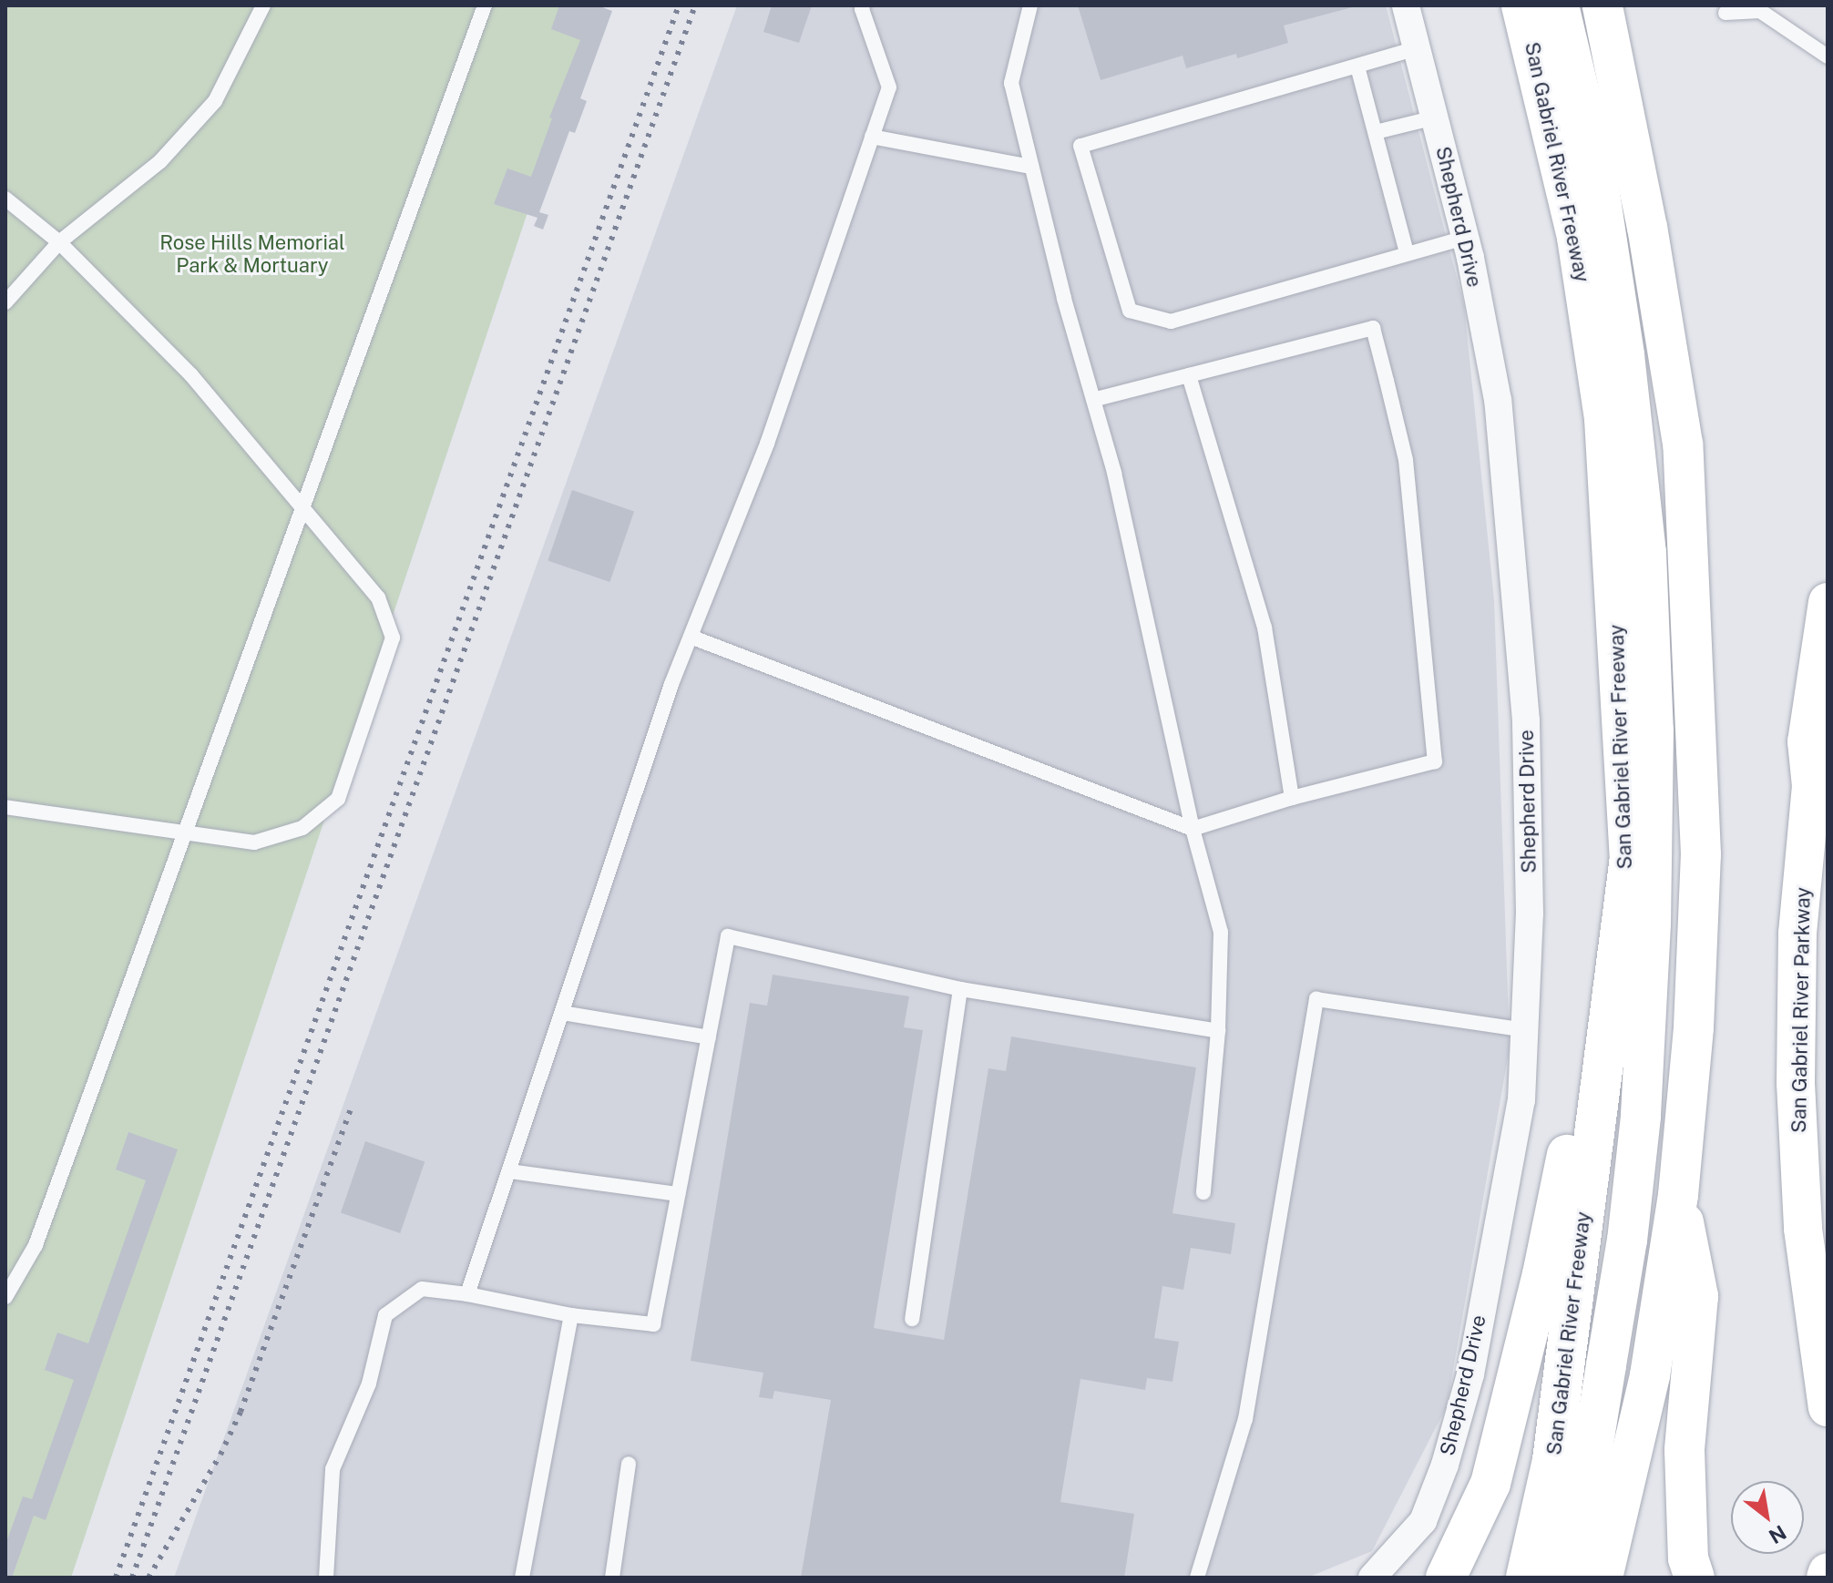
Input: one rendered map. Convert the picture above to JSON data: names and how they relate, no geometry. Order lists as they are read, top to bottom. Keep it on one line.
{"streets":{"highway":["San Gabriel River Freeway"],"main road":["San Gabriel River Parkway"],"street":["Shepherd Drive"]},"parks":["Rose Hills Memorial Park & Mortuary"],"north":"bottom right"}
